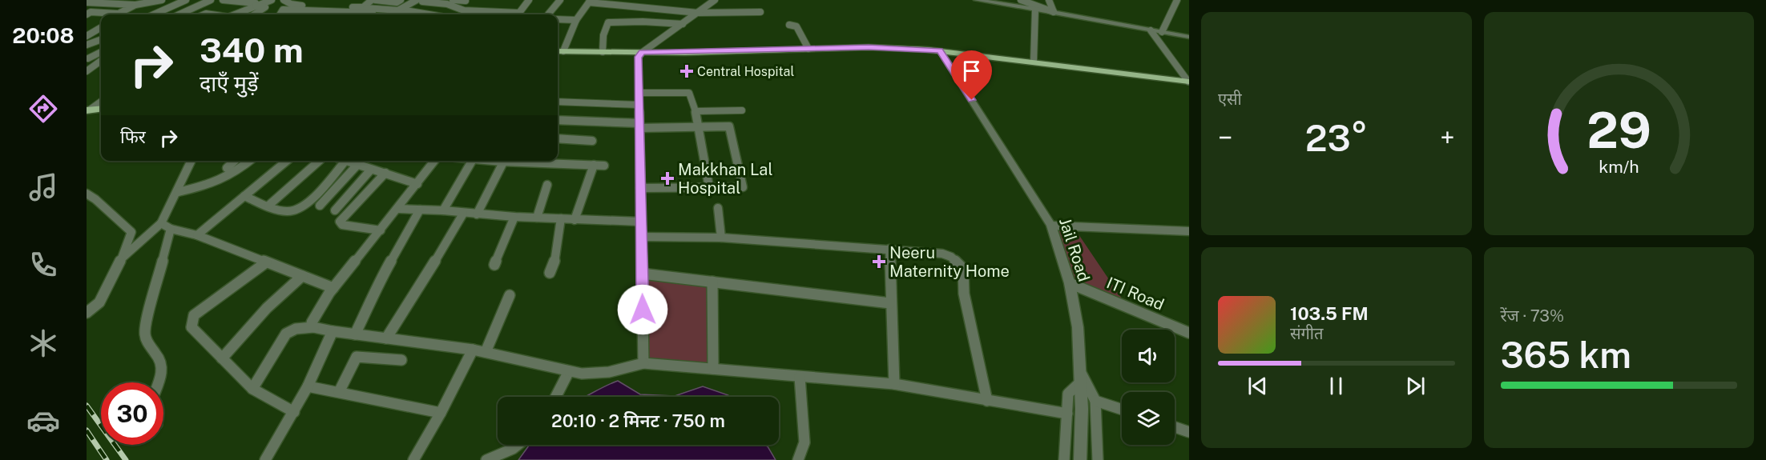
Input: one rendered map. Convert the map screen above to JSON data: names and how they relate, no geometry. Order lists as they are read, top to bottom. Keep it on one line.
{"streets":{"street":["Jail Road","ITI Road"]},"crossings":[["Jail Road","ITI Road"]],"places":{"health":["Central Hospital","Makkhan Lal Hospital","Neeru Maternity Home"]},"page":{"tabs":"20:08","tile":["एसी",["रेंज · 73%","365 km"]],"turn":["340 m","दाएँ मुड़ें"],"then":"फिर","heat":["−","23°","+"],"song":["103.5 FM","संगीत"],"limit":"30","trip":"20:10 · 2 मिनट · 750 m","gauge":["29","km/h"]}}
